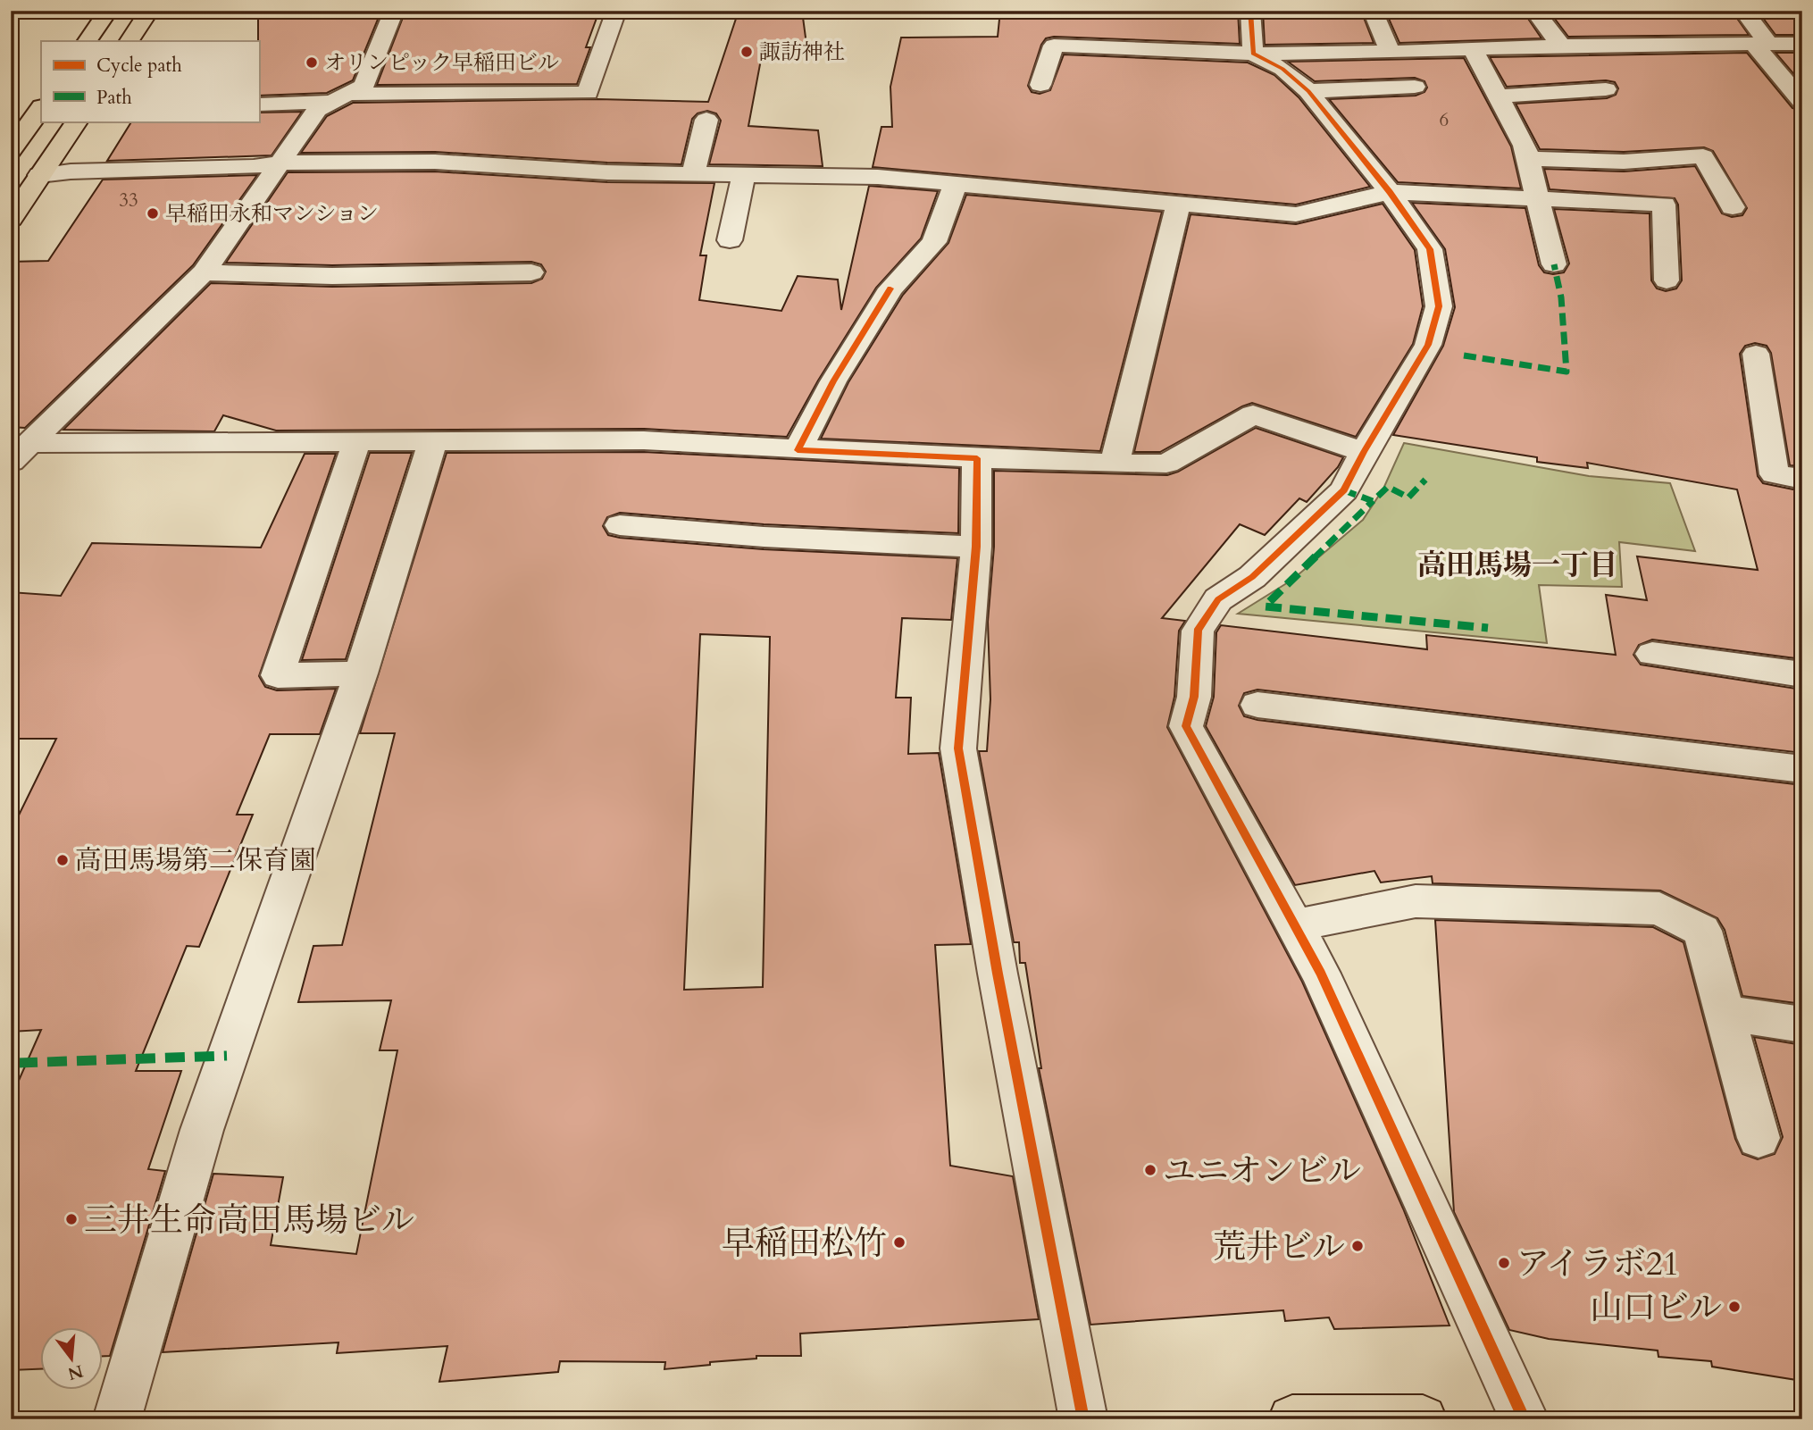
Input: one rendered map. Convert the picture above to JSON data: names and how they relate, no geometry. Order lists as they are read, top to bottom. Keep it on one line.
{"districts":["高田馬場一丁目"],"places":["諏訪神社","オリンピック早稲田ビル","早稲田永和マンション","高田馬場第二保育園","ユニオンビル","三井生命高田馬場ビル","早稲田松竹","荒井ビル","アイラボ21","山口ビル"],"house_numbers":["6","33"],"legend":["Cycle path","Path"],"north":"bottom"}
